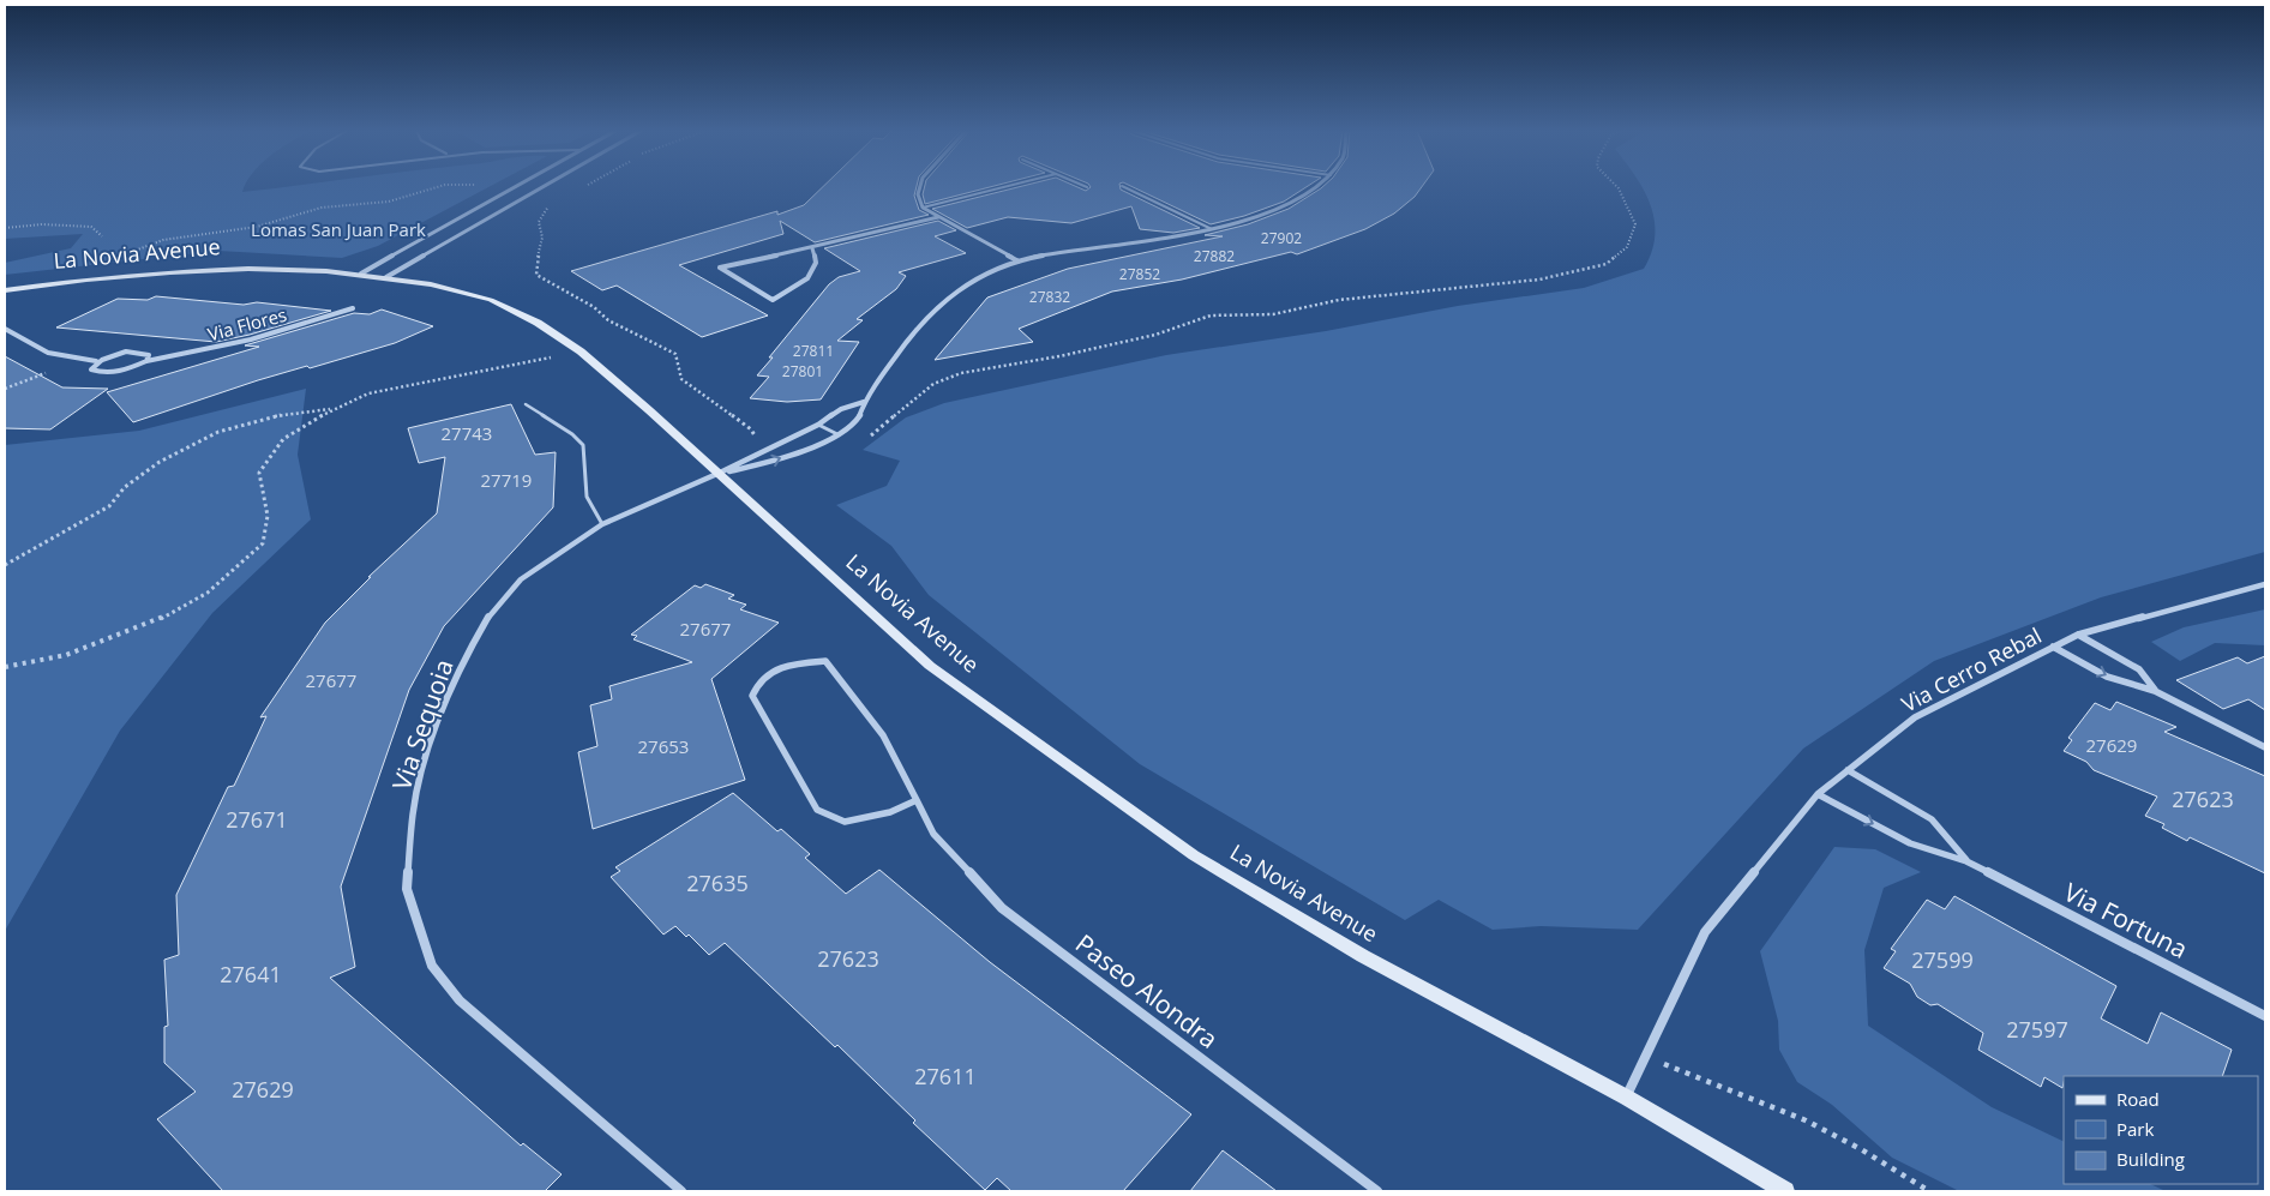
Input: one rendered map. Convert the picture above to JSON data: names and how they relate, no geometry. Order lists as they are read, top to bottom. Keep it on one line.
{"streets":{"main road":["La Novia Avenue"],"street":["Via Flores","Via Cerro Rebal","Via Sequoia","Via Fortuna","Paseo Alondra"]},"crossings":[["La Novia Avenue","Via Cerro Rebal"],["La Novia Avenue","Via Sequoia"],["Via Cerro Rebal","Via Fortuna"]],"parks":["Lomas San Juan Park"],"house_numbers":["27902","27882","27852","27832","27811","27801","27743","27719","27677","27677","27629","27653","27623","27671","27635","27623","27599","27641","27597","27611","27629"],"legend":["Road","Park","Building"]}
